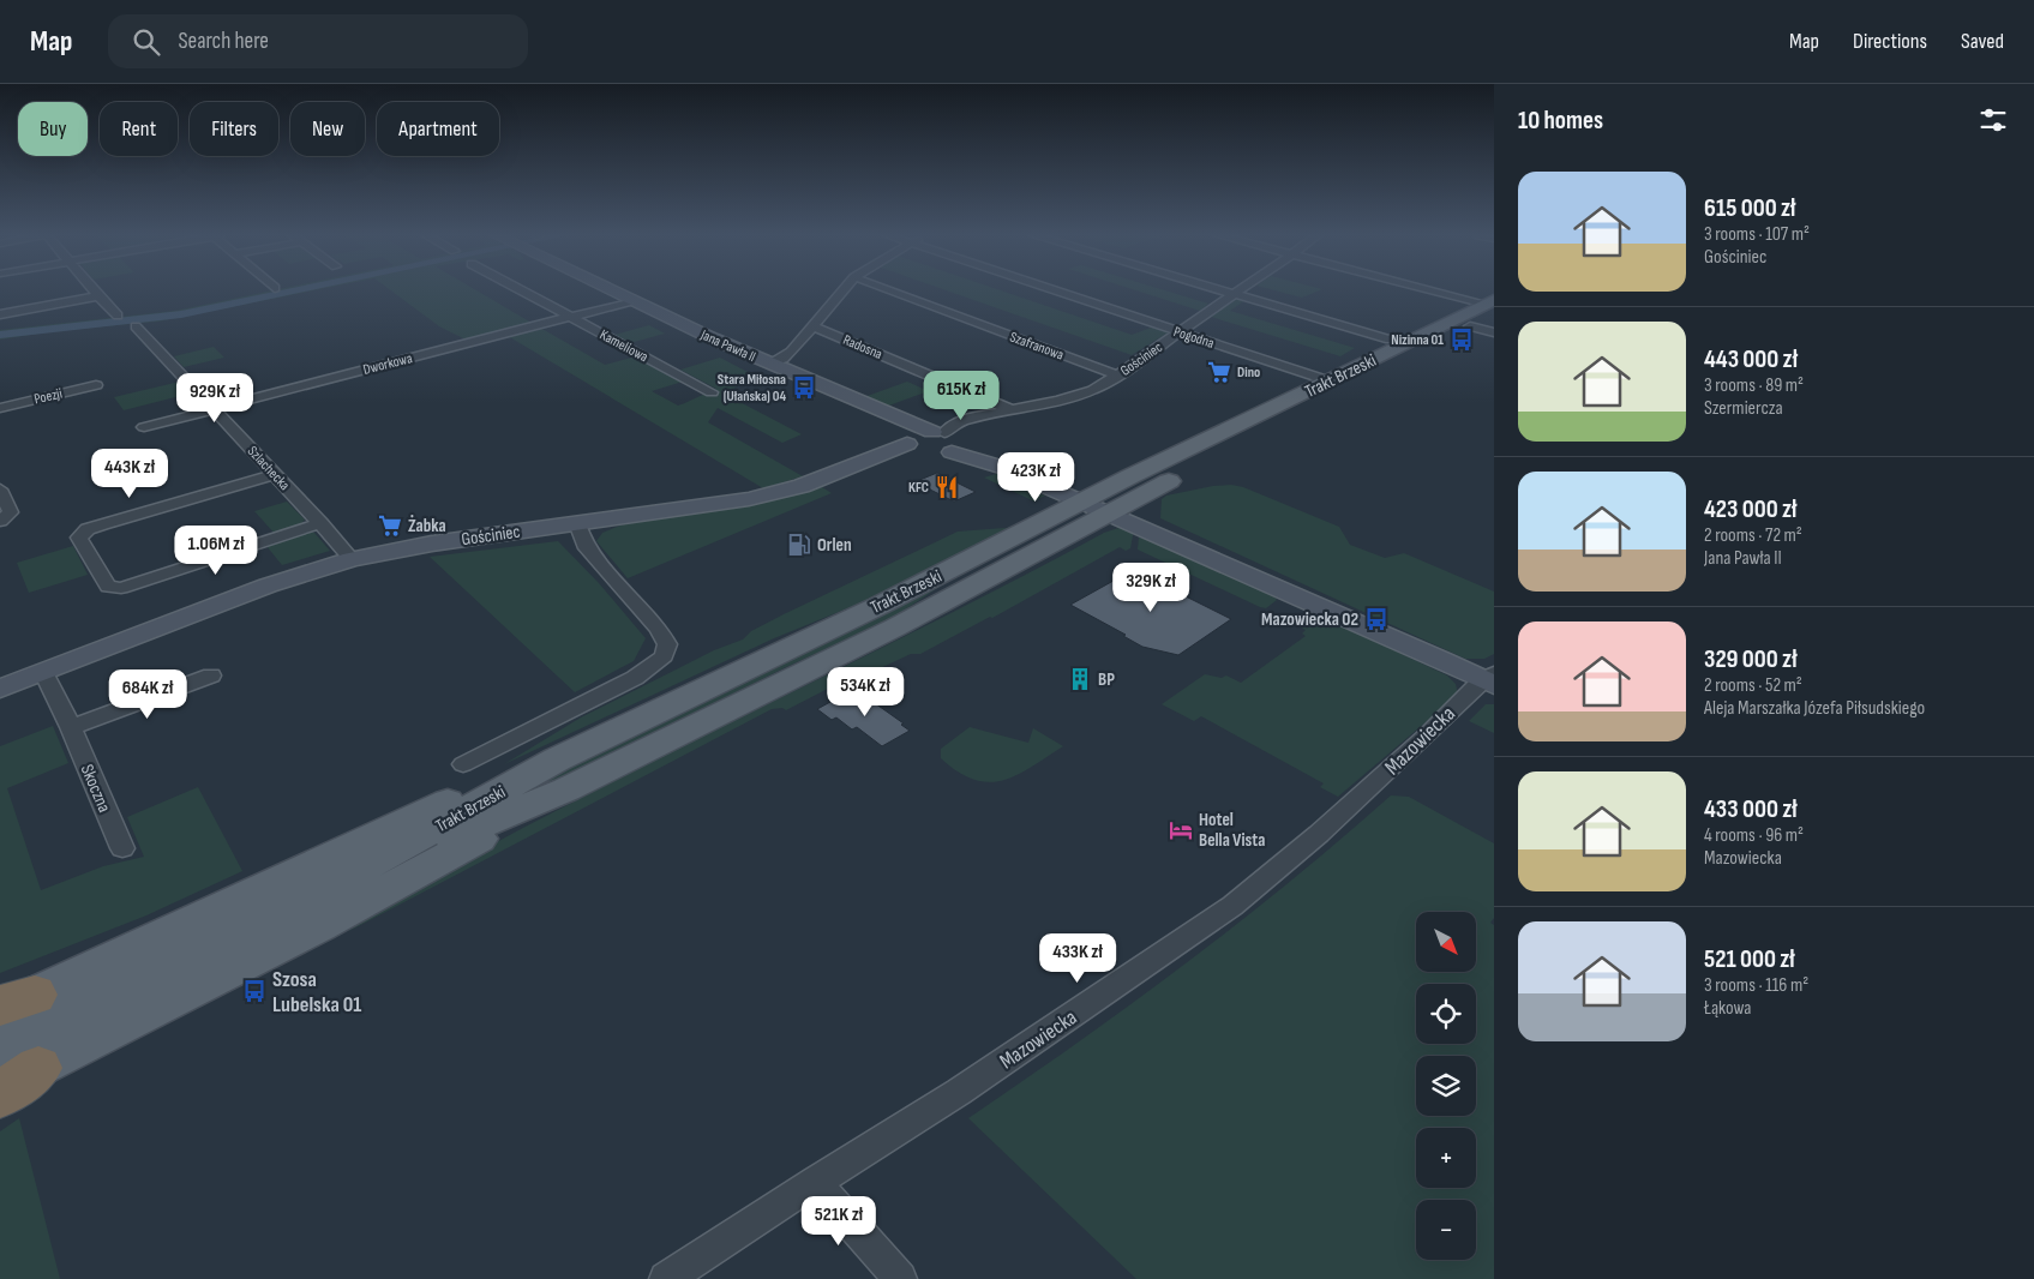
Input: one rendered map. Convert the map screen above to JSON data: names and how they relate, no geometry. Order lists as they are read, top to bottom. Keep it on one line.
{"streets":{"main road":["Trakt Brzeski"],"street":["Pogodna","Kameliowa","Jana Pawła II","Szafranowa","Radosna","Gościniec","Dworkowa","Poezji","Szlachecka","Mazowiecka","Skoczna"]},"crossings":[["Pogodna","Gościniec"],["Pogodna","Trakt Brzeski"],["Kameliowa","Dworkowa"],["Jana Pawła II","Gościniec"],["Jana Pawła II","Dworkowa"],["Jana Pawła II","Trakt Brzeski"],["Jana Pawła II","Mazowiecka"],["Szafranowa","Gościniec"],["Radosna","Gościniec"],["Gościniec","Szlachecka"],["Gościniec","Skoczna"],["Dworkowa","Szlachecka"]],"places":{"bus stop":["Nizinna 01","Stara Miłosna (Ułańska) 04","Mazowiecka 02","Szosa Lubelska 01"],"supermarket":["Dino","Żabka"],"restaurant":["KFC"],"fuel station":["Orlen"],"building":["BP"],"hotel":["Hotel Bella Vista"]},"north":"bottom right","page":{"header":"Map","search":"Search here","nav":["Map","Directions","Saved"],"heading":"10 homes","chip":["Buy","Rent","Filters","New","Apartment"],"list":[{"name":"615 000 zł","note":"3 rooms · 107 m² · Gościniec"},{"name":"443 000 zł","note":"3 rooms · 89 m² · Szermiercza"},{"name":"423 000 zł","note":"2 rooms · 72 m² · Jana Pawła II"},{"name":"329 000 zł","note":"2 rooms · 52 m² · Aleja Marszałka Józefa Piłsudskiego"},{"name":"433 000 zł","note":"4 rooms · 96 m² · Mazowiecka"},{"name":"521 000 zł","note":"3 rooms · 116 m² · Łąkowa"}],"price":["615K zł","929K zł","443K zł","423K zł","1.06M zł","329K zł","534K zł","684K zł","433K zł","521K zł"],"map_buttons":["+","−"]}}
